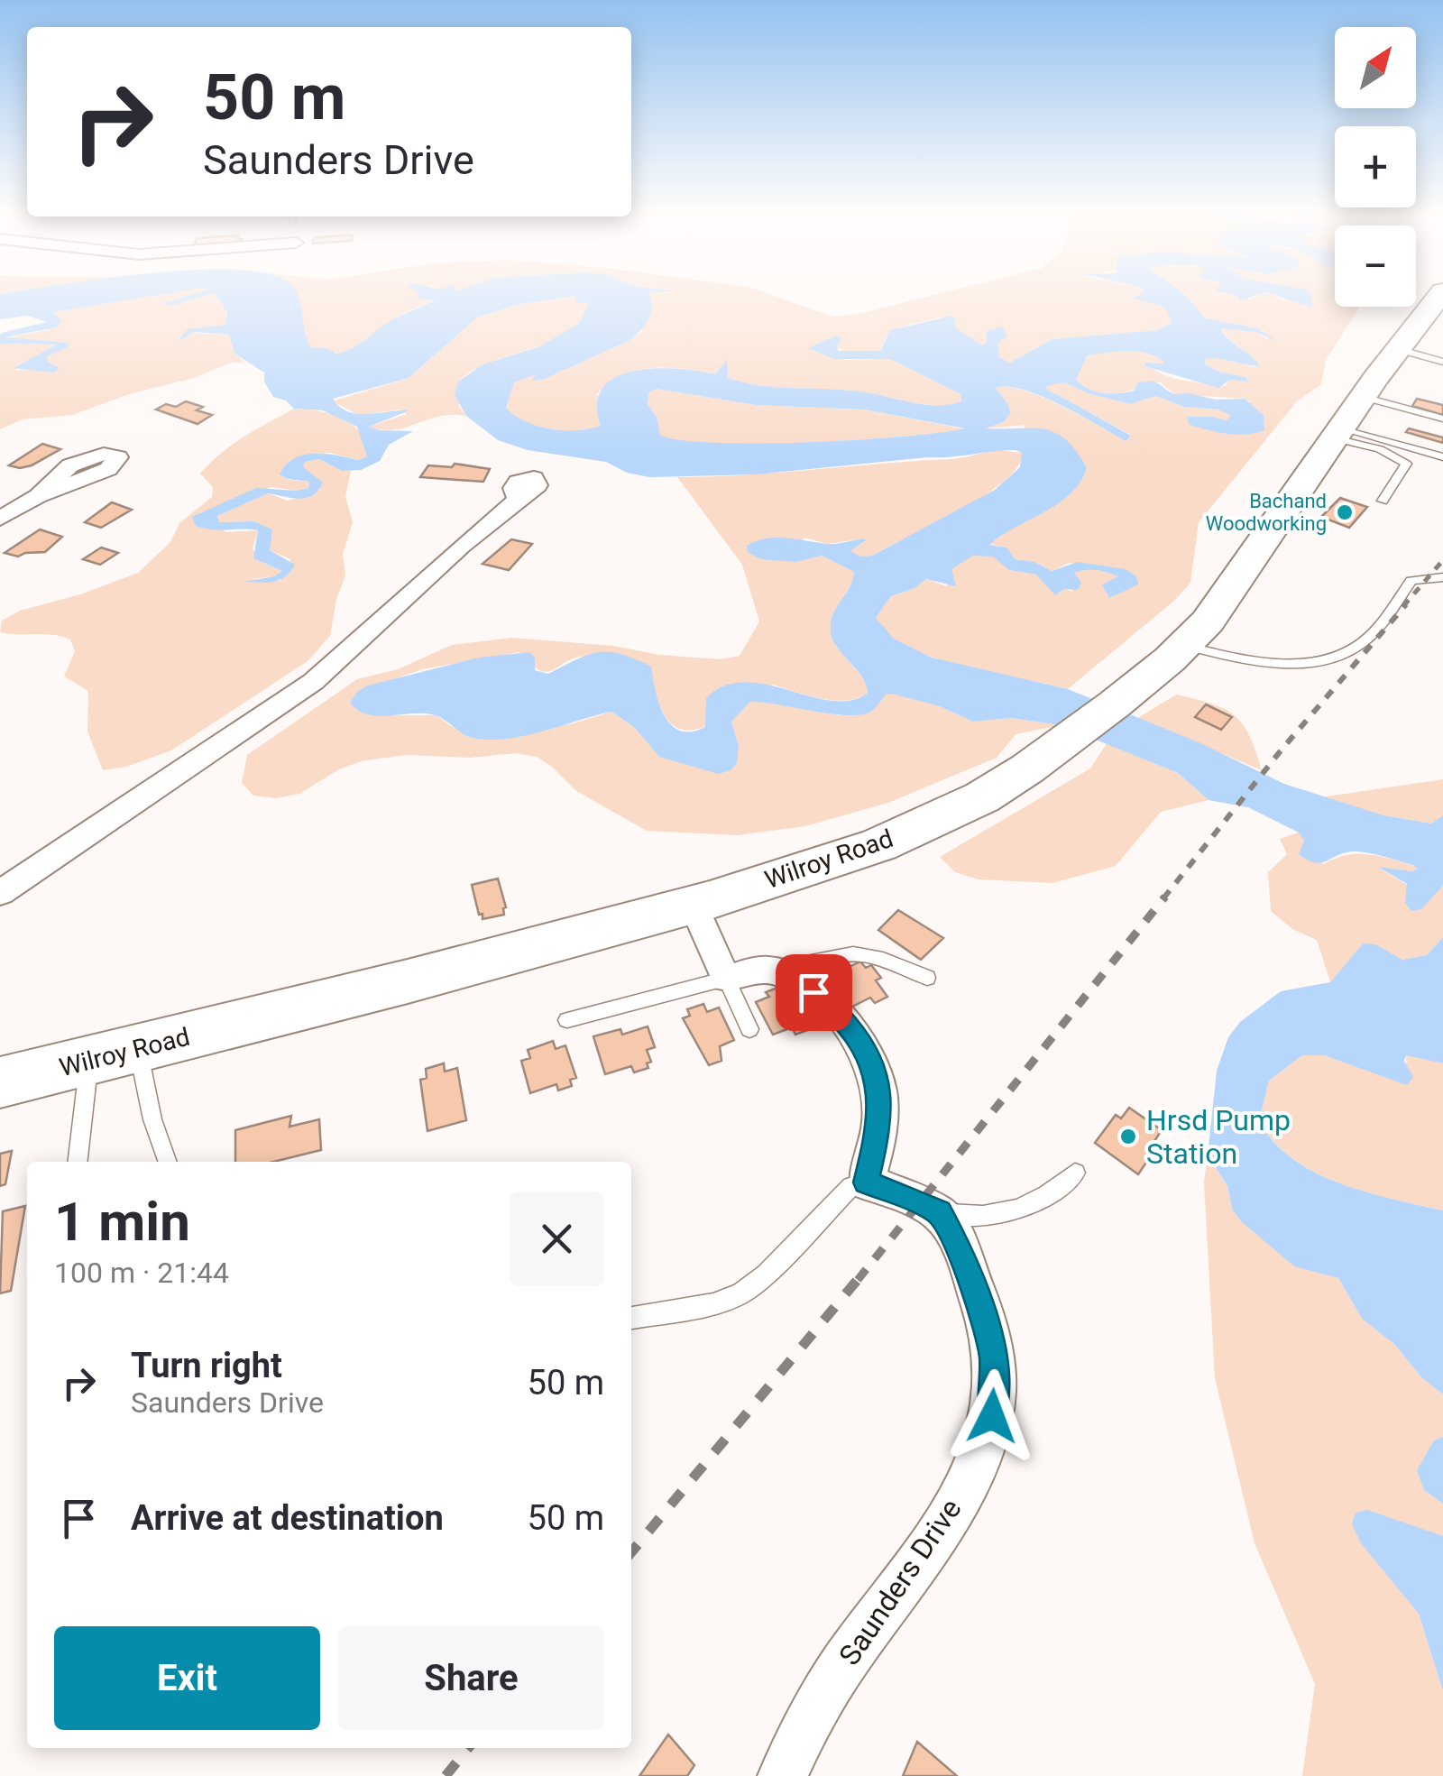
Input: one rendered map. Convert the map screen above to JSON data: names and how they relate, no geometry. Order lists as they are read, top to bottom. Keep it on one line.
{"streets":{"main road":["Wilroy Road"],"street":["Saunders Drive"]},"places":["Bachand Woodworking","Hrsd Pump Station"],"north":"top right","page":{"map_buttons":["+","−"],"turn":["50 m","Saunders Drive"],"heading":["1 min","100 m · 21:44"],"list":[{"name":"Turn right","note":"Saunders Drive","value":"50 m"},{"name":"Arrive at destination","value":"50 m"}],"buttons":["Exit","Share"]}}
